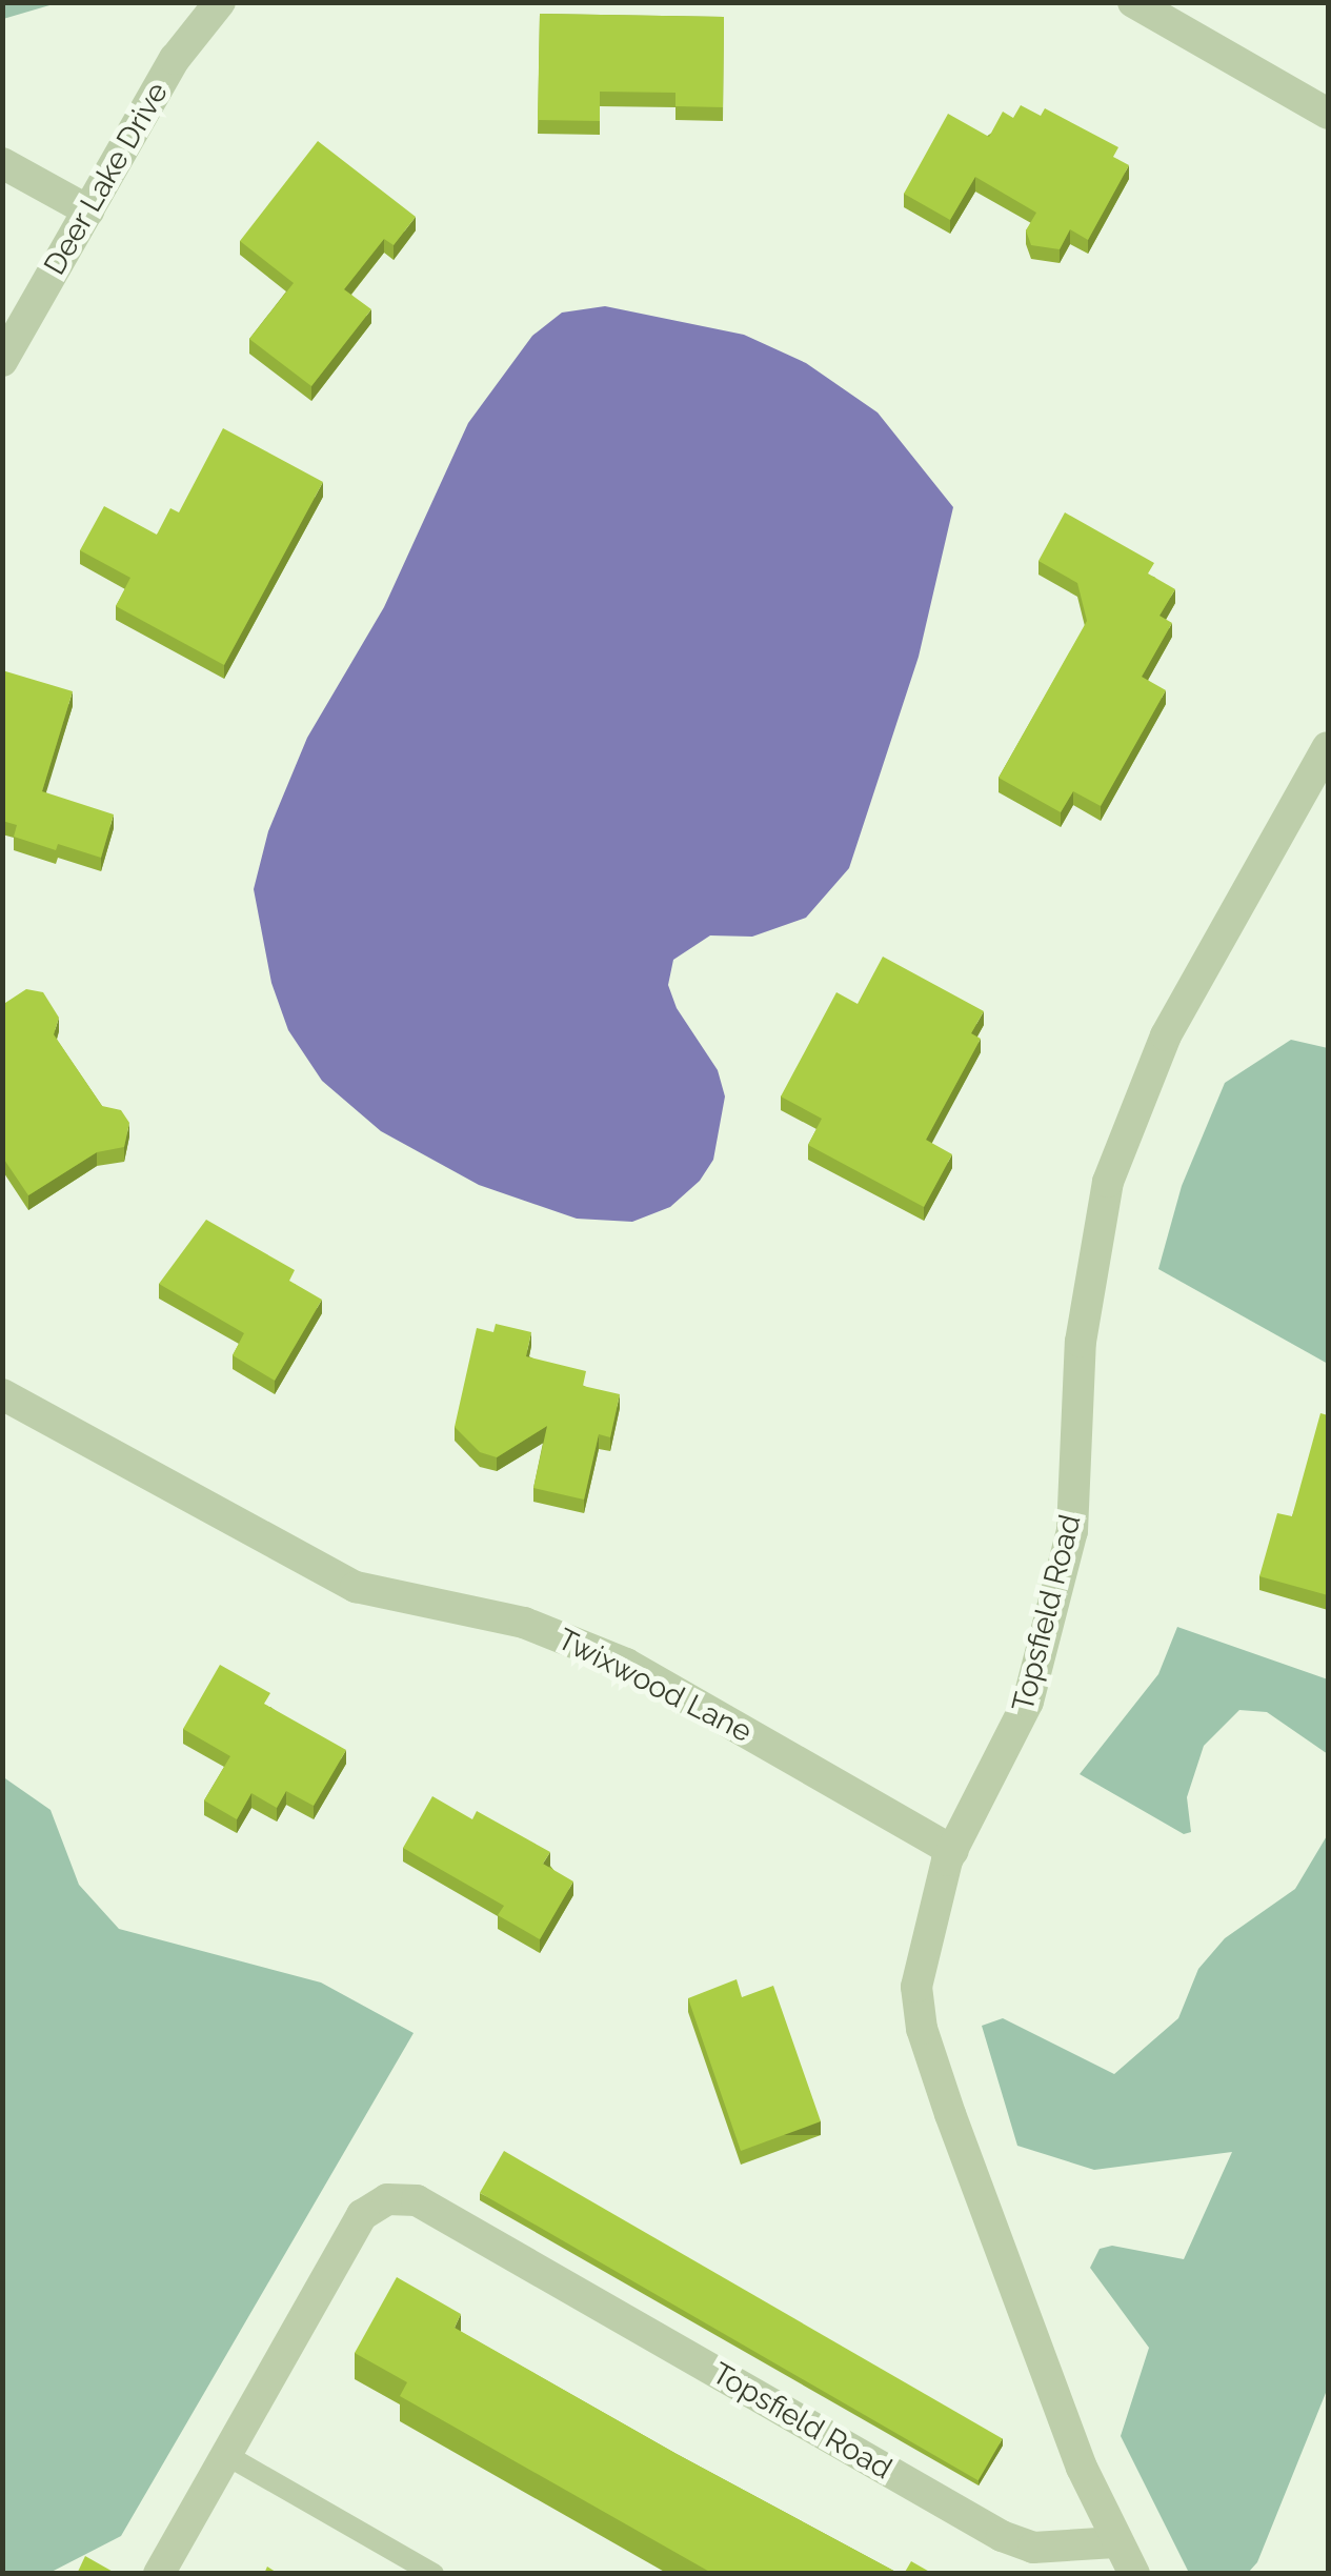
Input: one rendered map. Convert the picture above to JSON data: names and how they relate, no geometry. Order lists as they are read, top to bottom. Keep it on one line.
{"streets":{"street":["Deer Lake Drive","Topsfield Road","Twixwood Lane"]},"crossings":[["Topsfield Road","Twixwood Lane"]]}
